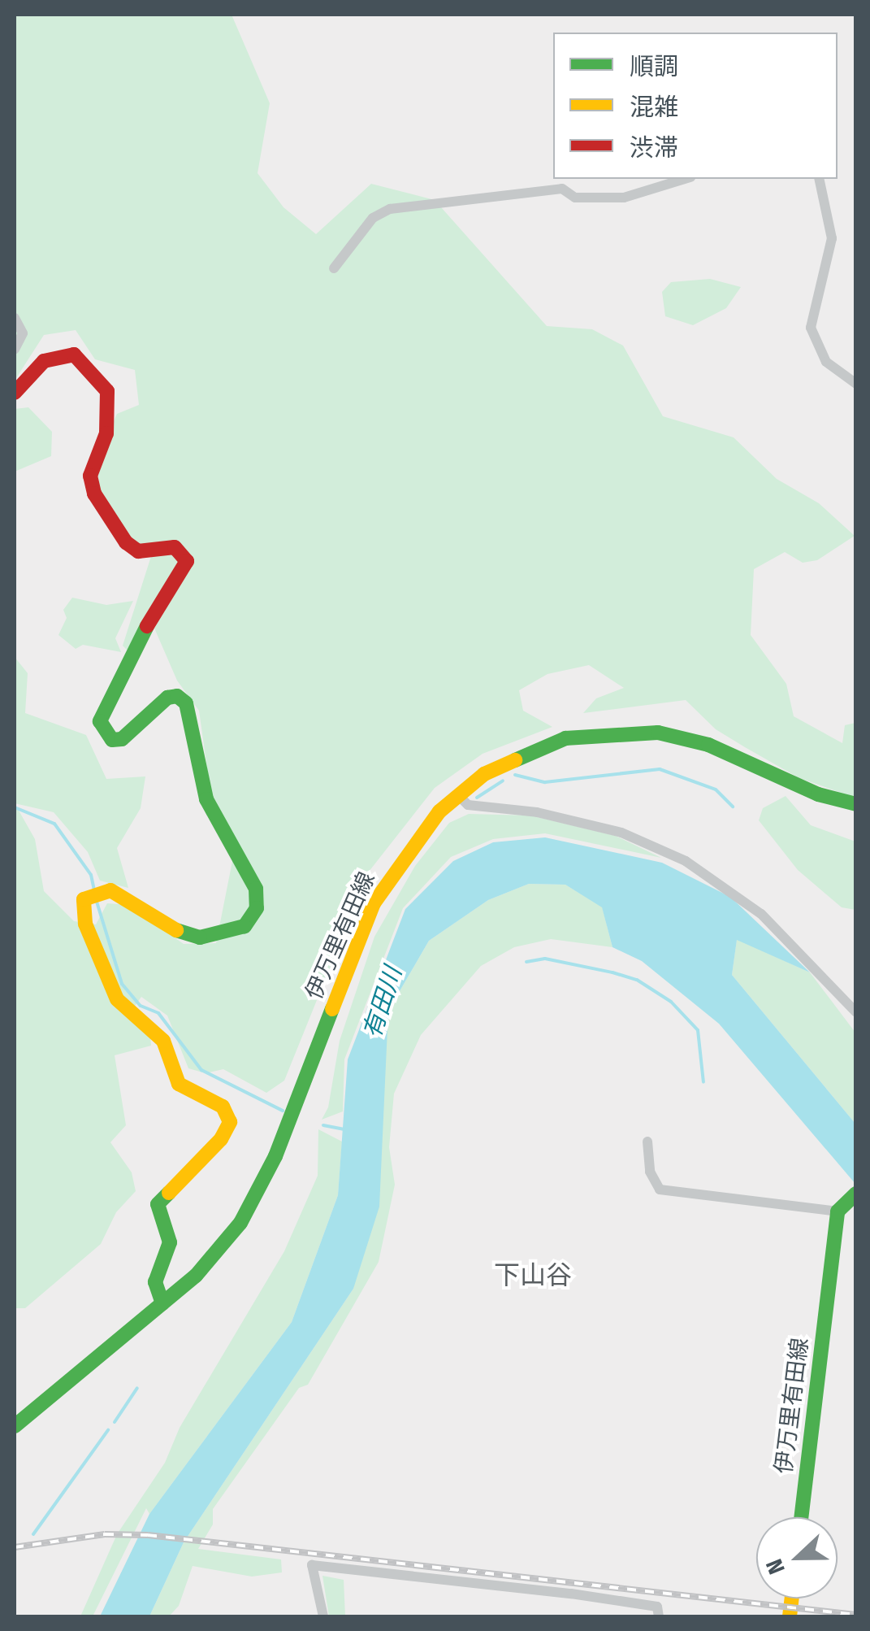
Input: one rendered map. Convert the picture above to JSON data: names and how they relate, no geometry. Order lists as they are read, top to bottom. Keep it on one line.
{"streets":{"main road":["伊万里有田線"]},"districts":["下山谷"],"water":["有田川"],"legend":["順調","混雑","渋滞"],"north":"left"}
